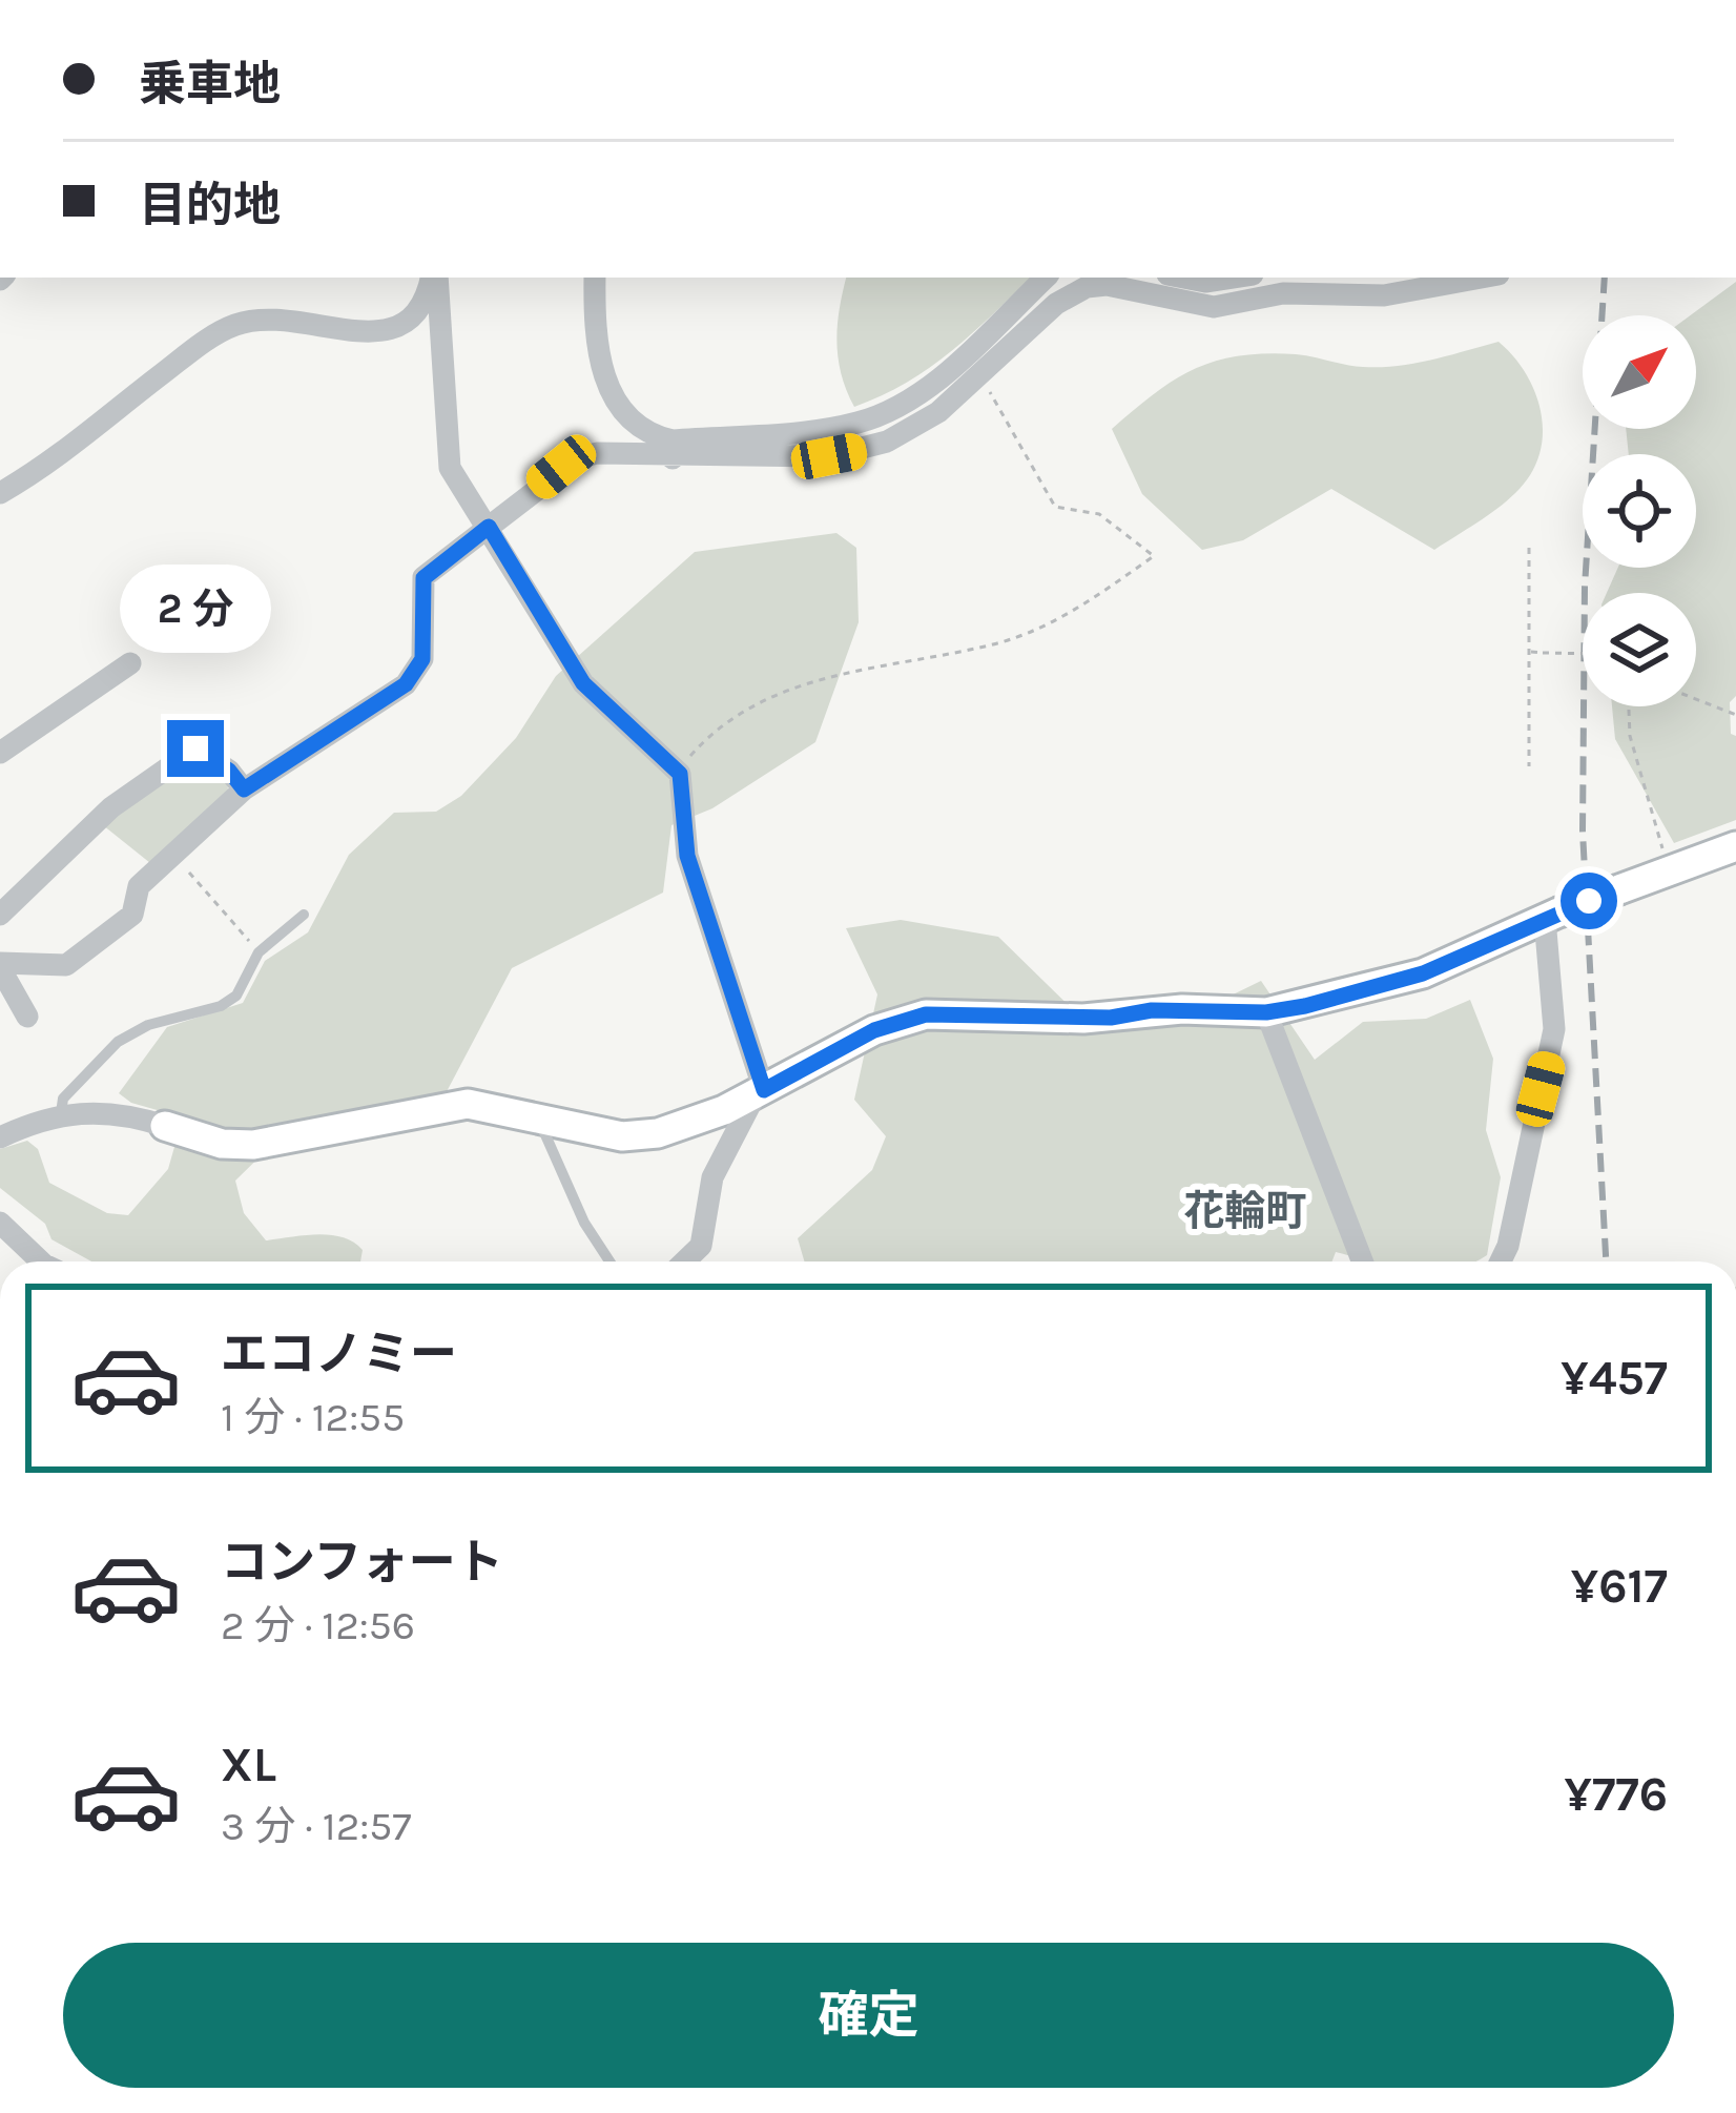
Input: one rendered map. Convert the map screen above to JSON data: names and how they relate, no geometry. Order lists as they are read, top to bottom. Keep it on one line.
{"districts":["花輪町"],"north":"top right","page":{"banner":["乗車地","目的地"],"bubble":"2 分","list":[{"name":"エコノミー","note":"1 分 · 12:55","value":"¥457"},{"name":"コンフォート","note":"2 分 · 12:56","value":"¥617"},{"name":"XL","note":"3 分 · 12:57","value":"¥776"}],"buttons":"確定"}}
